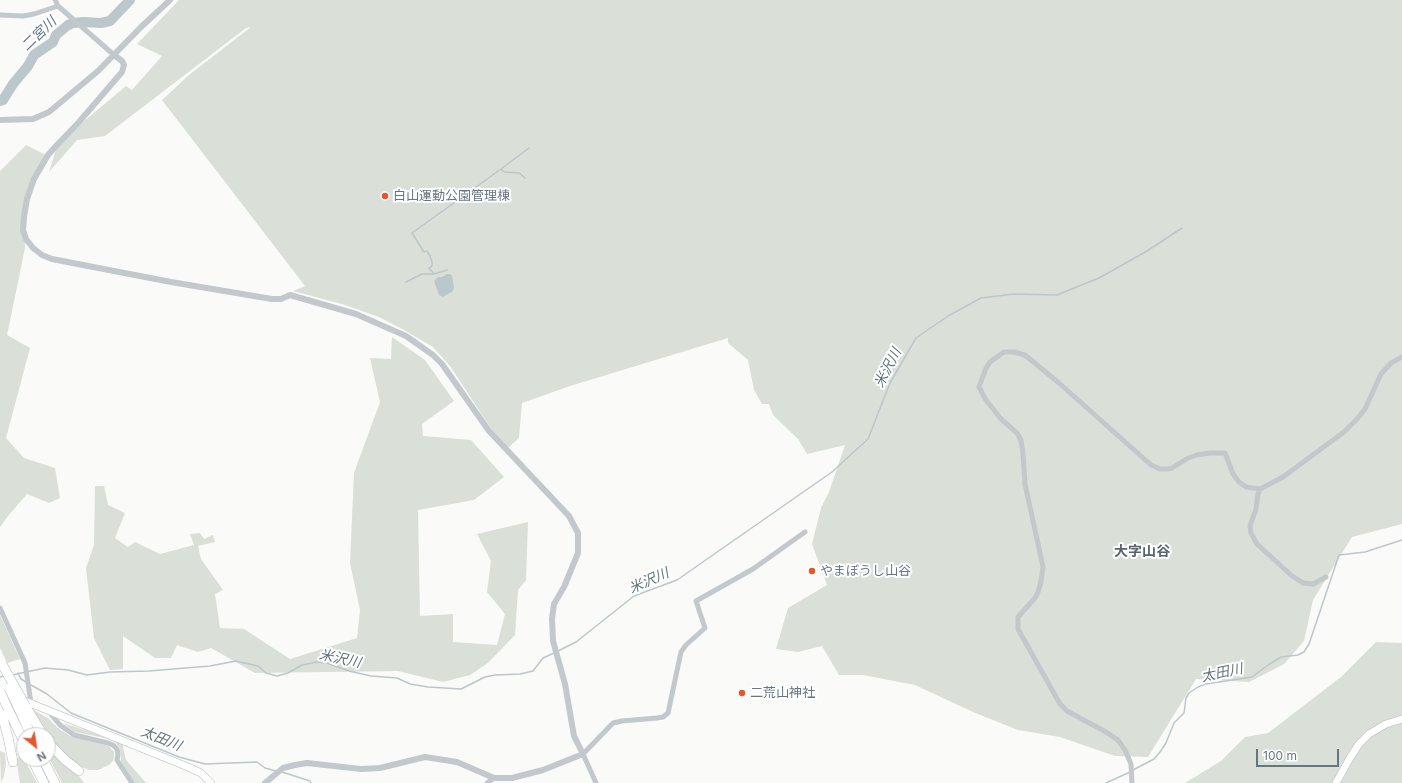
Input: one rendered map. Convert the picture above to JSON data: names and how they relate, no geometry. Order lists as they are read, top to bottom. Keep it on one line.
{"districts":["大字山谷"],"water":["二宮川","米沢川","太田川"],"places":["白山運動公園管理棟","やまぼうし山谷","二荒山神社"],"scale_bar":"100 m","north":"bottom right"}
